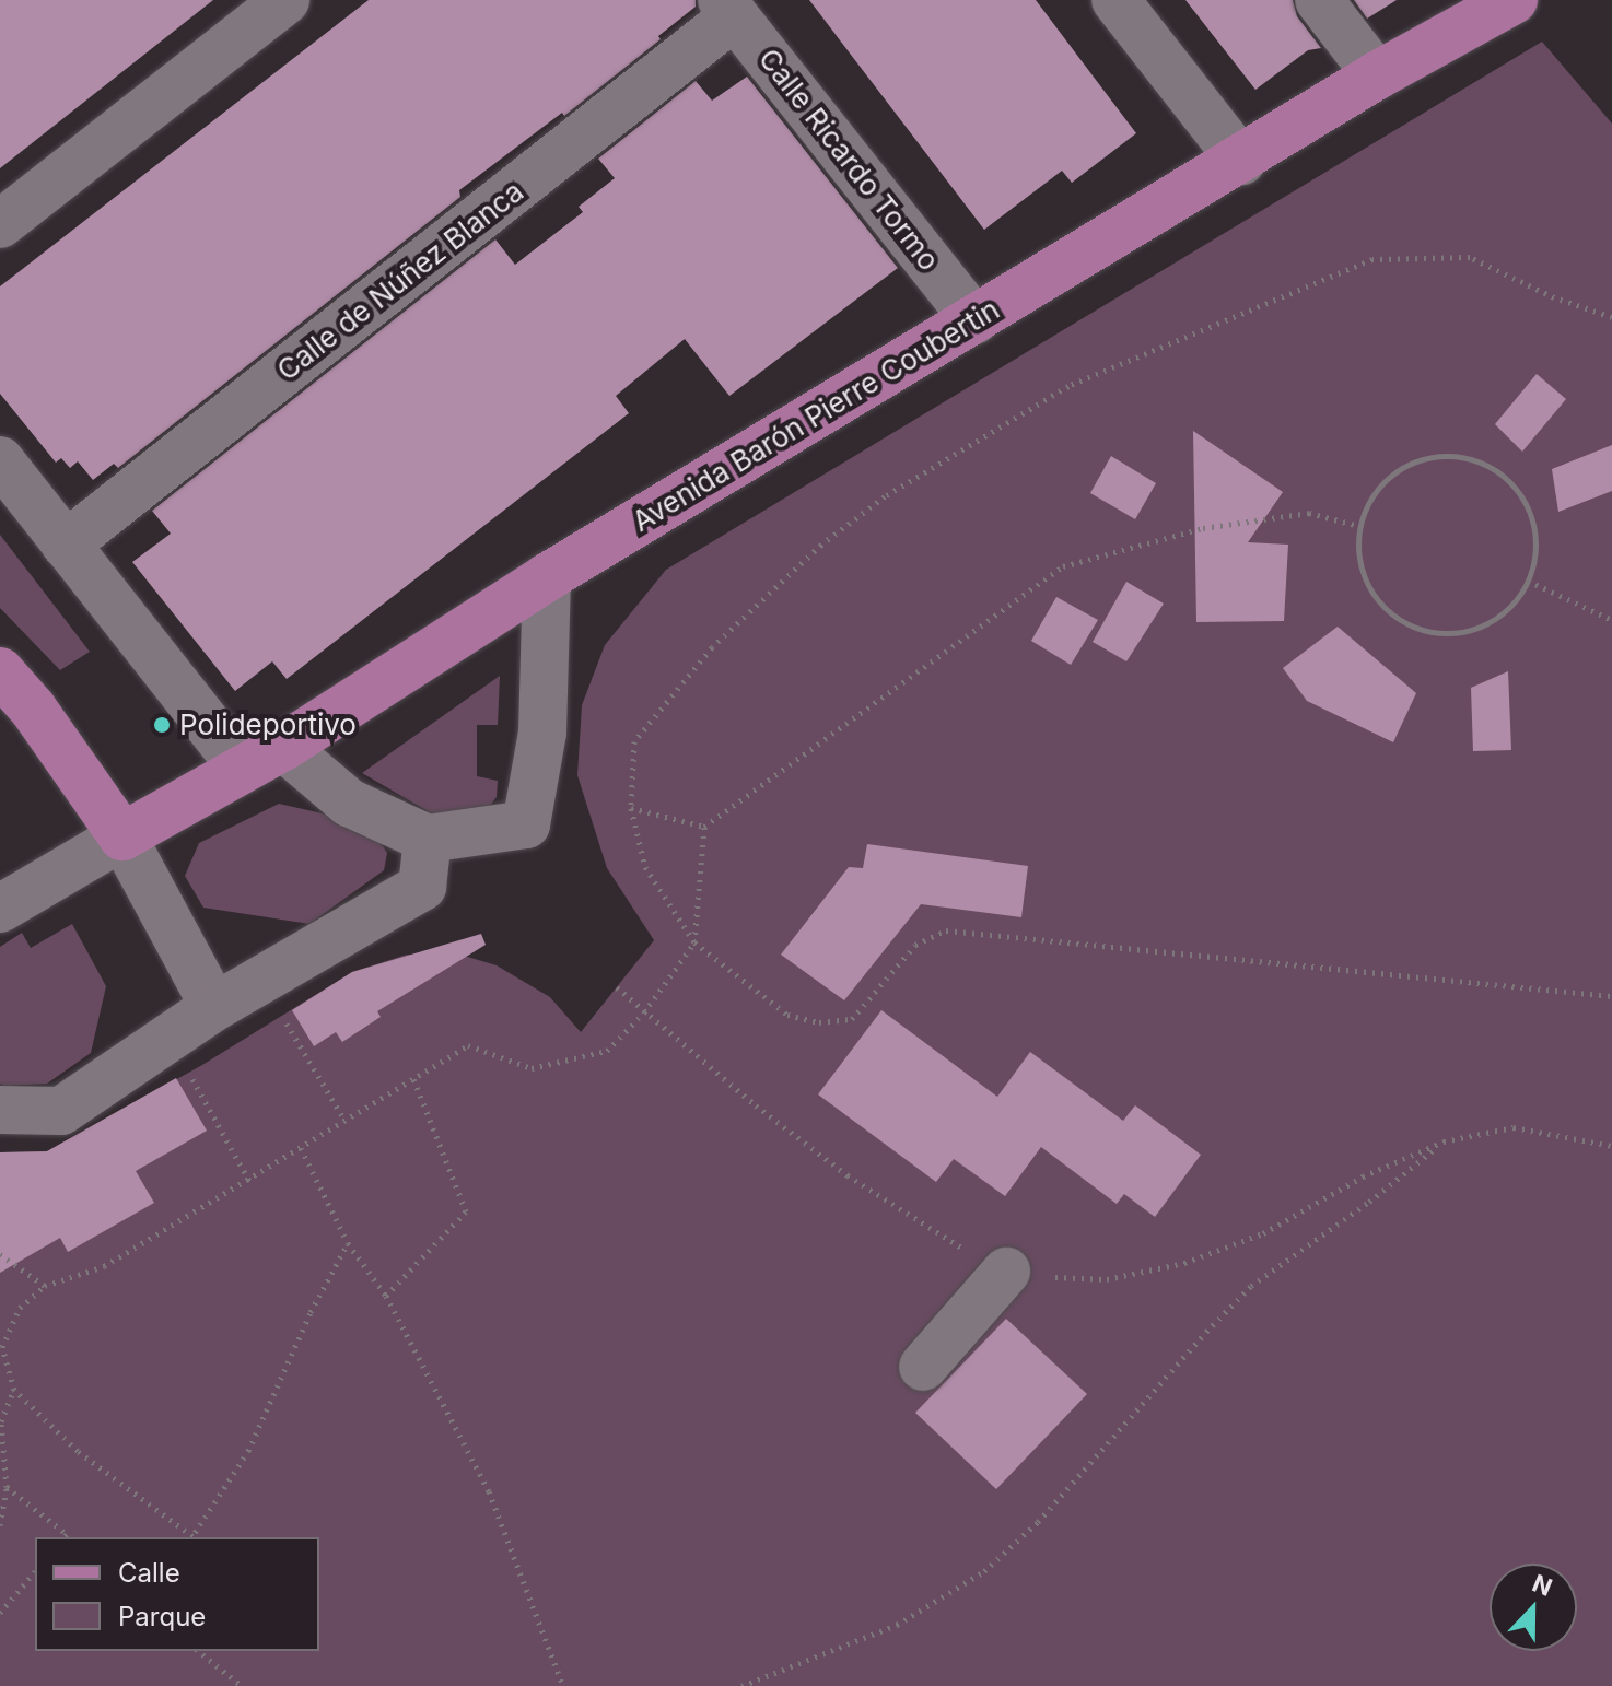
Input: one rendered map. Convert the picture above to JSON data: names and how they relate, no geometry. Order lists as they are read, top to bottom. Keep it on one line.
{"streets":{"main road":["Avenida Barón Pierre Coubertin"],"street":["Calle Ricardo Tormo","Calle de Núñez Blanca"]},"crossings":[["Calle Ricardo Tormo","Calle de Núñez Blanca"],["Calle Ricardo Tormo","Avenida Barón Pierre Coubertin"]],"places":["Polideportivo"],"legend":["Calle","Parque"],"north":"top"}
